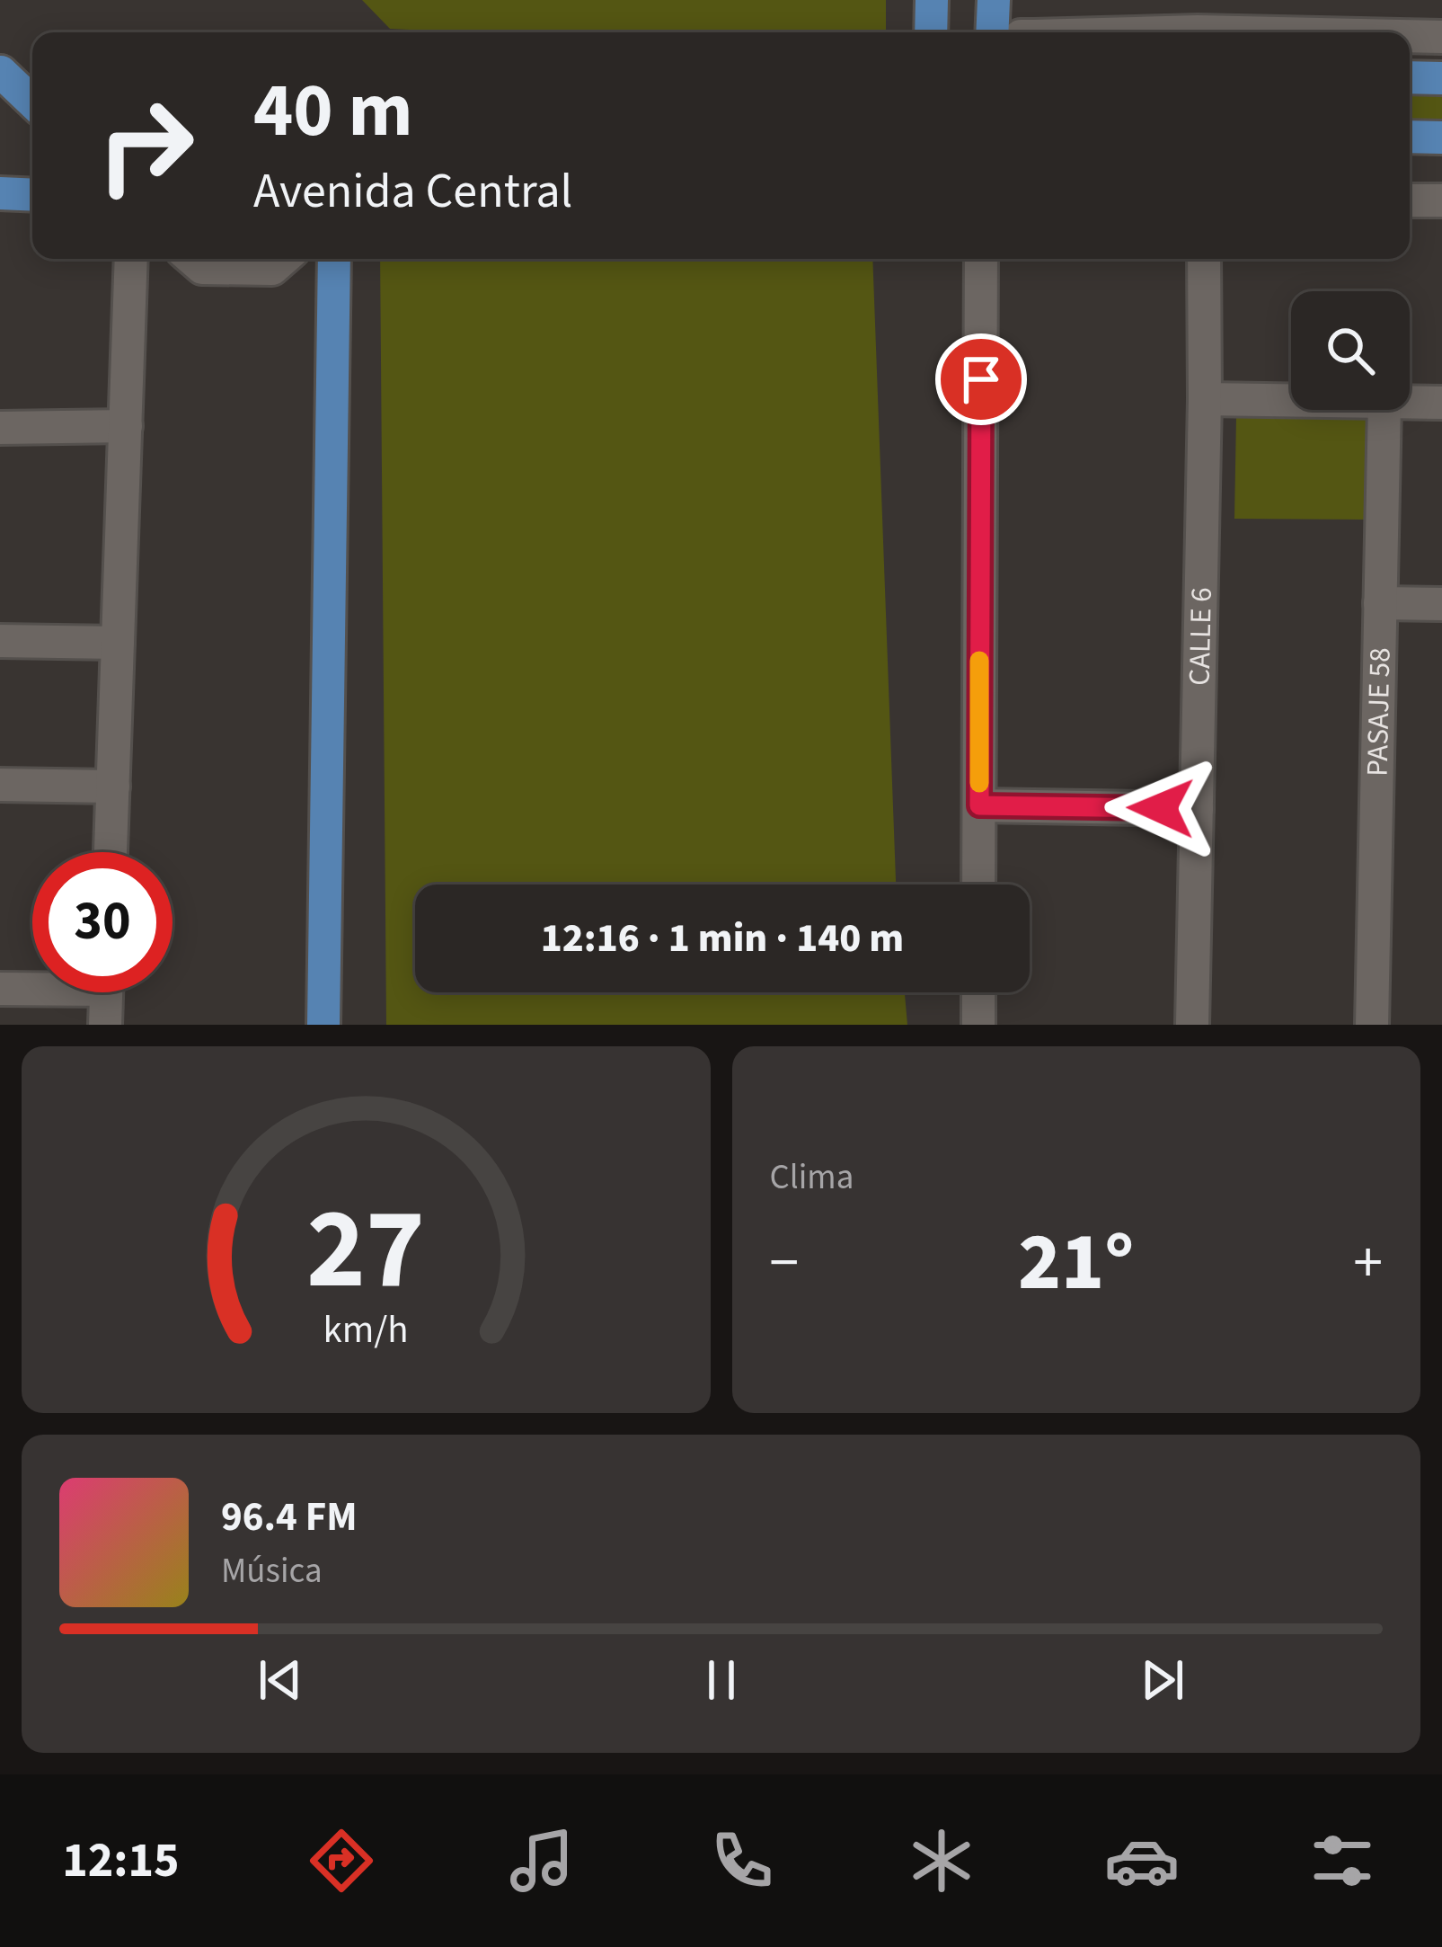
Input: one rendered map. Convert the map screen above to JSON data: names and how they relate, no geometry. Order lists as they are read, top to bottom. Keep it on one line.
{"streets":{"street":["CALLE 6","PASAJE 58"]},"page":{"turn":["40 m","Avenida Central"],"limit":"30","trip":"12:16 · 1 min · 140 m","tile":"Clima","heat":["−","21°","+"],"song":["96.4 FM","Música"],"tabs":"12:15","gauge":["27","km/h"]}}
